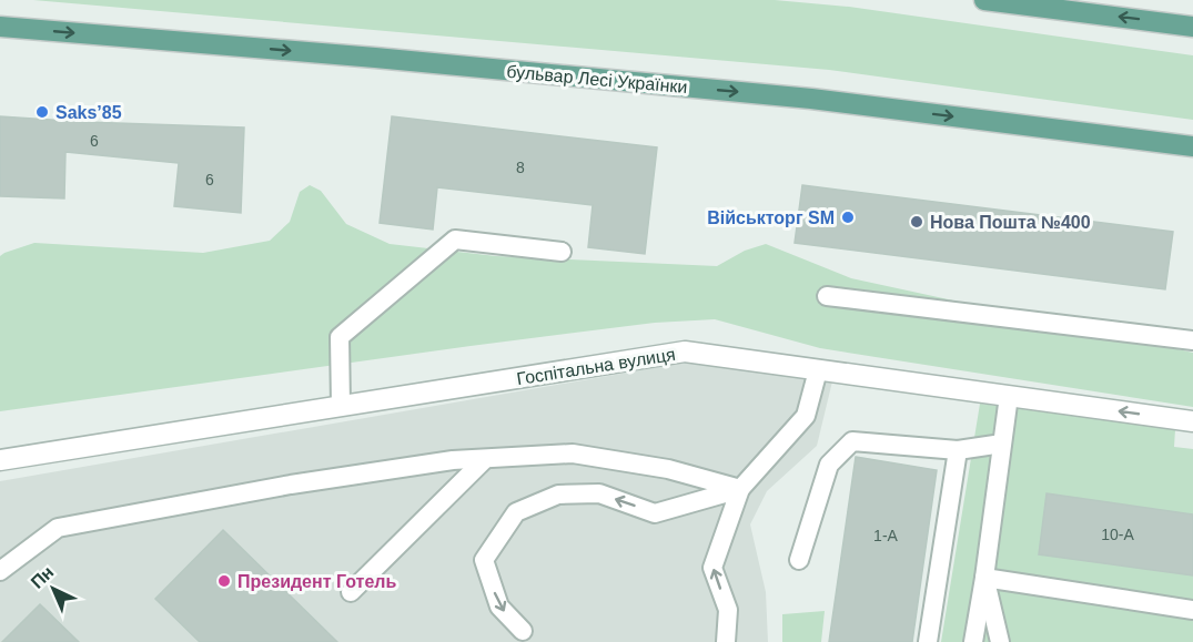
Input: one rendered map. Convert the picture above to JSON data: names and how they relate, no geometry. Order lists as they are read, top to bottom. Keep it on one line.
{"streets":{"main road":["бульвар Лесі Українки"],"street":["Госпітальна вулиця"]},"one_way":["бульвар Лесі Українки"],"places":["Saks’85","Військторг SM","Нова Пошта №400","Президент Готель"],"house_numbers":["6","8","6","10-А","1-А"],"north":"top left"}
